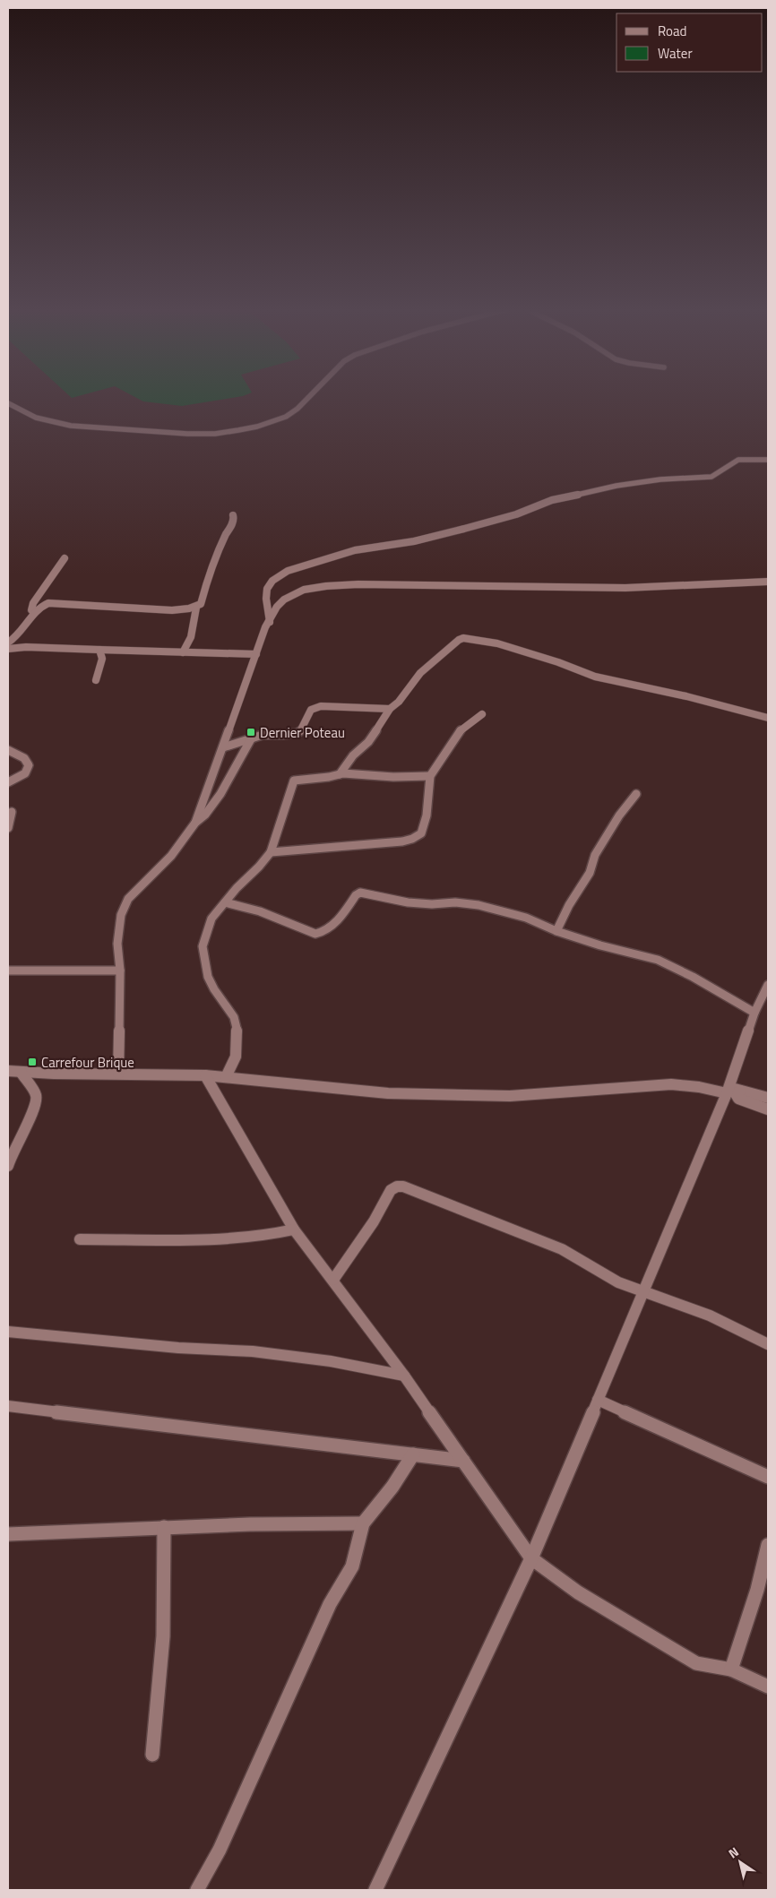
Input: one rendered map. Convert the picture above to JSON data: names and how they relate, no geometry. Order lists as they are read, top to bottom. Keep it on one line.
{"places":{"transit":["Dernier Poteau","Carrefour Brique"]},"legend":["Road","Water"],"north":"top left"}
